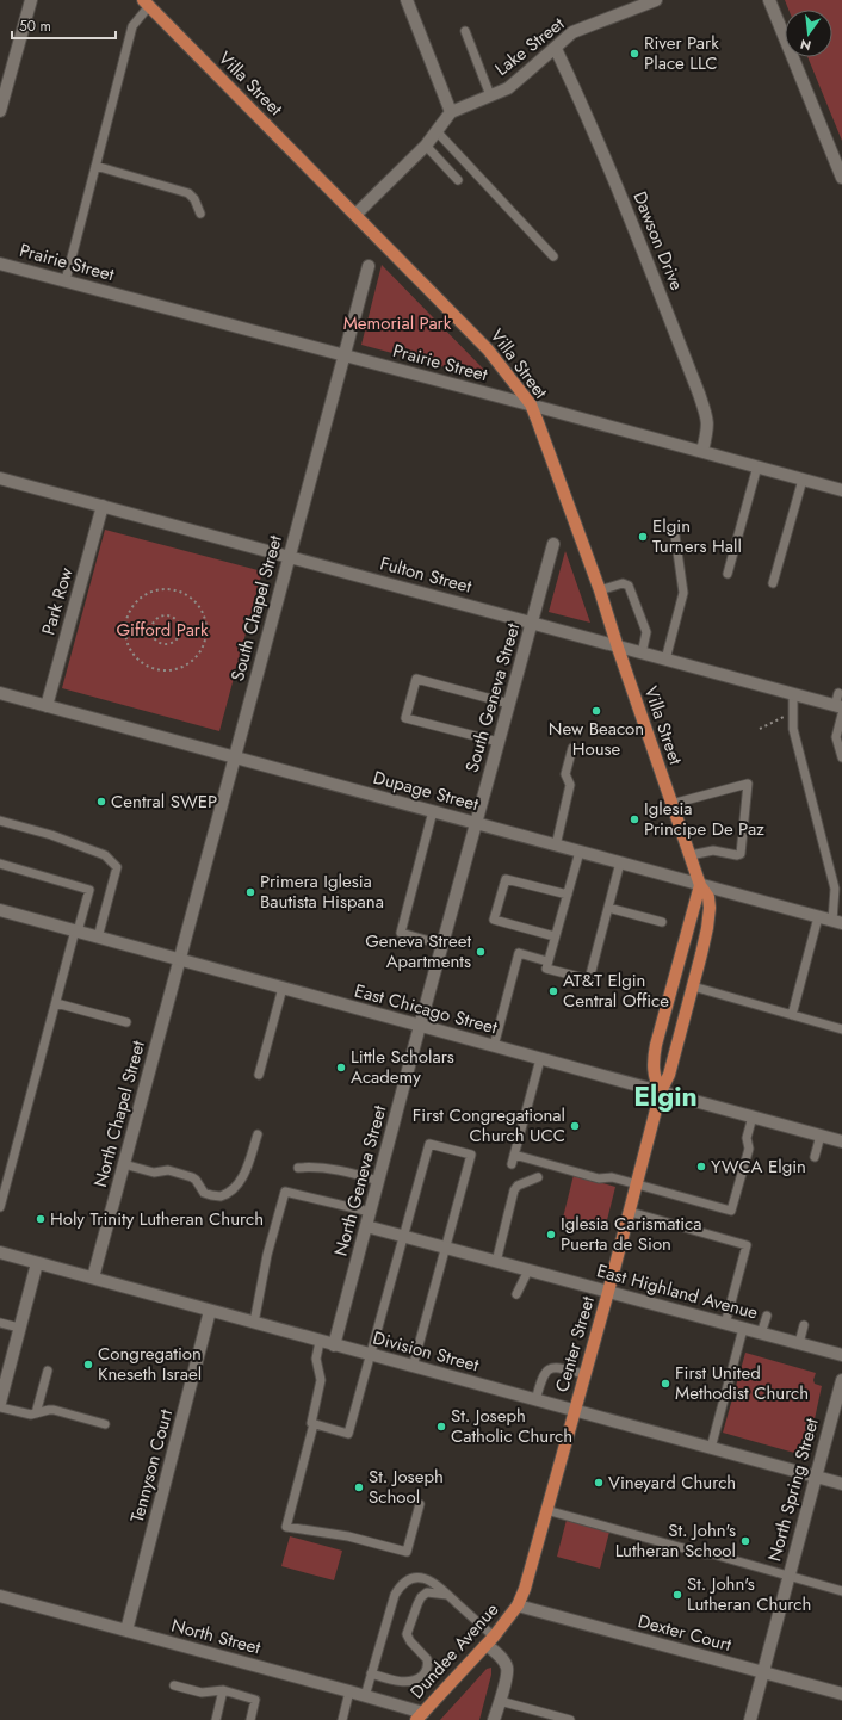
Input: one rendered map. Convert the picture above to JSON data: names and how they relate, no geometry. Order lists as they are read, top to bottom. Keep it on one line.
{"streets":{"main road":["Villa Street","Center Street","Dundee Avenue"],"street":["Lake Street","Dawson Drive","Prairie Street","Fulton Street","Park Row","South Chapel Street","South Geneva Street","Dupage Street","East Chicago Street","North Chapel Street","North Geneva Street","East Highland Avenue","Division Street","Tennyson Court","North Spring Street","Dexter Court","North Street"]},"crossings":[["Lake Street","Dawson Drive"],["Villa Street","Prairie Street"],["Villa Street","Fulton Street"],["Villa Street","Dupage Street"],["Villa Street","East Chicago Street"],["Villa Street","Center Street"],["Dawson Drive","Prairie Street"],["Prairie Street","South Chapel Street"],["Fulton Street","Park Row"],["Fulton Street","South Chapel Street"],["Fulton Street","South Geneva Street"],["Park Row","Dupage Street"],["South Chapel Street","Dupage Street"],["South Chapel Street","East Chicago Street"],["South Chapel Street","North Chapel Street"],["South Geneva Street","Dupage Street"],["South Geneva Street","East Chicago Street"],["South Geneva Street","North Geneva Street"],["East Chicago Street","North Chapel Street"],["East Chicago Street","North Geneva Street"],["East Chicago Street","Center Street"],["North Chapel Street","Division Street"],["North Geneva Street","East Highland Avenue"],["North Geneva Street","Division Street"],["East Highland Avenue","Center Street"],["Center Street","Division Street"],["Center Street","Dexter Court"],["Center Street","Dundee Avenue"],["Division Street","Tennyson Court"],["Division Street","North Spring Street"],["Tennyson Court","North Street"],["North Spring Street","Dexter Court"],["Dexter Court","Dundee Avenue"],["North Street","Dundee Avenue"]],"districts":["Elgin"],"parks":["Memorial Park","Gifford Park"],"places":["River Park Place LLC","Elgin Turners Hall","New Beacon House","Central SWEP","Iglesia Principe De Paz","Primera Iglesia Bautista Hispana","Geneva Street Apartments","AT&T Elgin Central Office","Little Scholars Academy","First Congregational Church UCC","YWCA Elgin","Holy Trinity Lutheran Church","Iglesia Carismatica Puerta de Sion","Congregation Kneseth Israel","First United Methodist Church","St. Joseph Catholic Church","Vineyard Church","St. Joseph School","St. John's Lutheran School","St. John's Lutheran Church"],"scale_bar":"50 m","north":"bottom"}
